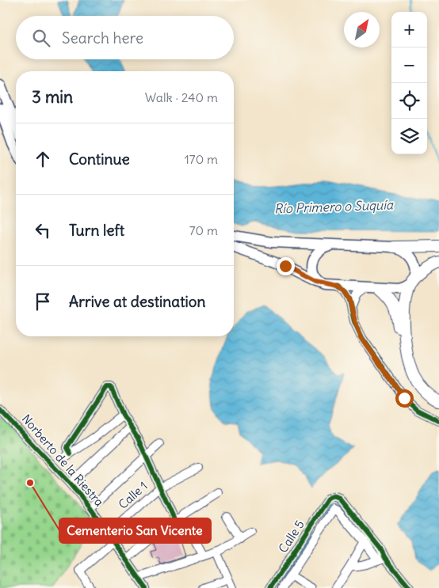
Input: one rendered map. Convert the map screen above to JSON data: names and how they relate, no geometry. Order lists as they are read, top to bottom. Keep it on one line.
{"streets":{"street":["Norberto de la Riestra","Calle 1","Calle 5"]},"crossings":[["Norberto de la Riestra","Calle 1"]],"water":["Río Primero o Suquía"],"places":["Cementerio San Vicente"],"north":"top right","page":{"map_buttons":["+","−"],"search":"Search here","heading":["3 min","Walk · 240 m"],"list":[["Continue","170 m"],["Turn left","70 m"],"Arrive at destination"]}}
